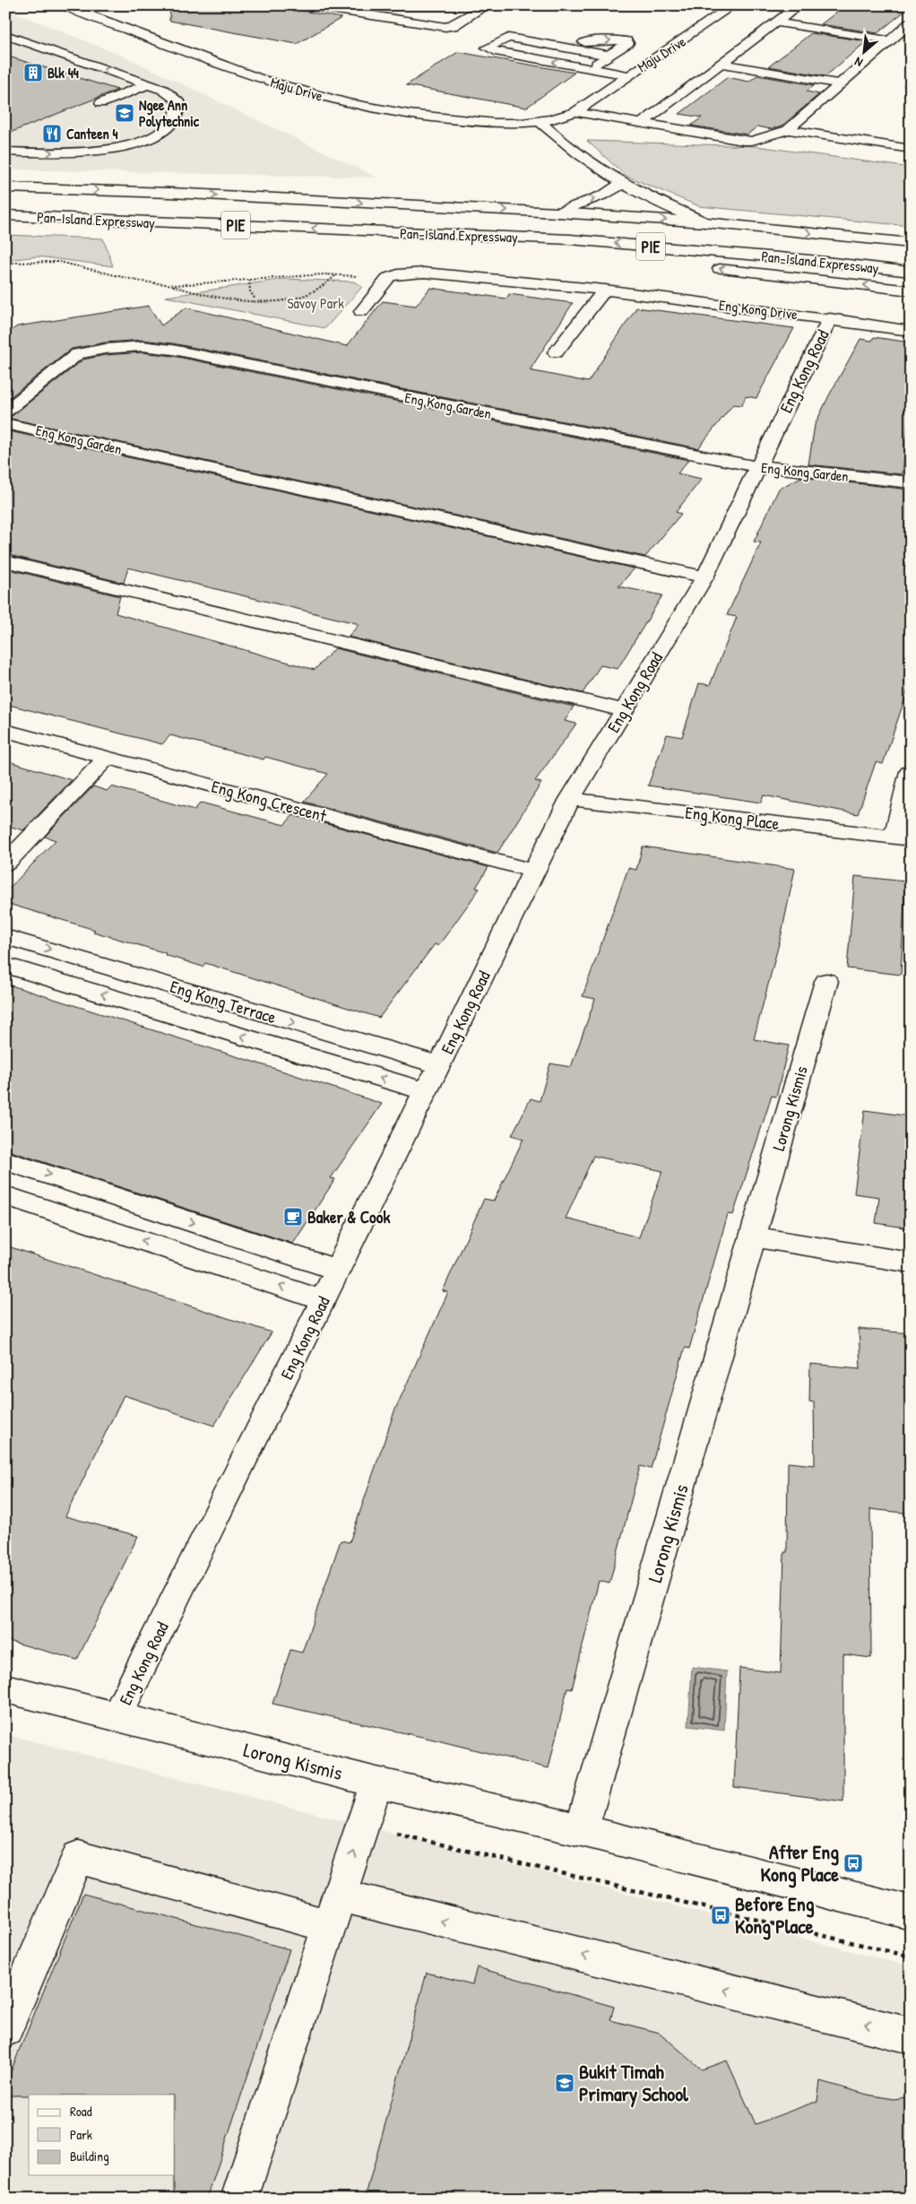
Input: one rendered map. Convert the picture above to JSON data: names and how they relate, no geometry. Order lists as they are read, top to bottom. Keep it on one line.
{"streets":{"main road":["Maju Drive","Pan-Island Expressway","PIE","Eng Kong Drive","Eng Kong Road","Eng Kong Garden","Eng Kong Crescent","Eng Kong Place","Eng Kong Terrace","Lorong Kismis"]},"crossings":[["Eng Kong Drive","Eng Kong Road"],["Eng Kong Road","Eng Kong Garden"],["Eng Kong Road","Eng Kong Crescent"],["Eng Kong Road","Eng Kong Place"],["Eng Kong Road","Eng Kong Terrace"],["Eng Kong Road","Lorong Kismis"]],"parks":["Savoy Park"],"places":{"building":["Blk 44"],"school or university":["Ngee Ann Polytechnic","Bukit Timah Primary School"],"restaurant":["Canteen 4"],"cafe":["Baker & Cook"],"bus stop":["After Eng Kong Place","Before Eng Kong Place"]},"legend":["Road","Park","Building"],"north":"bottom left"}
